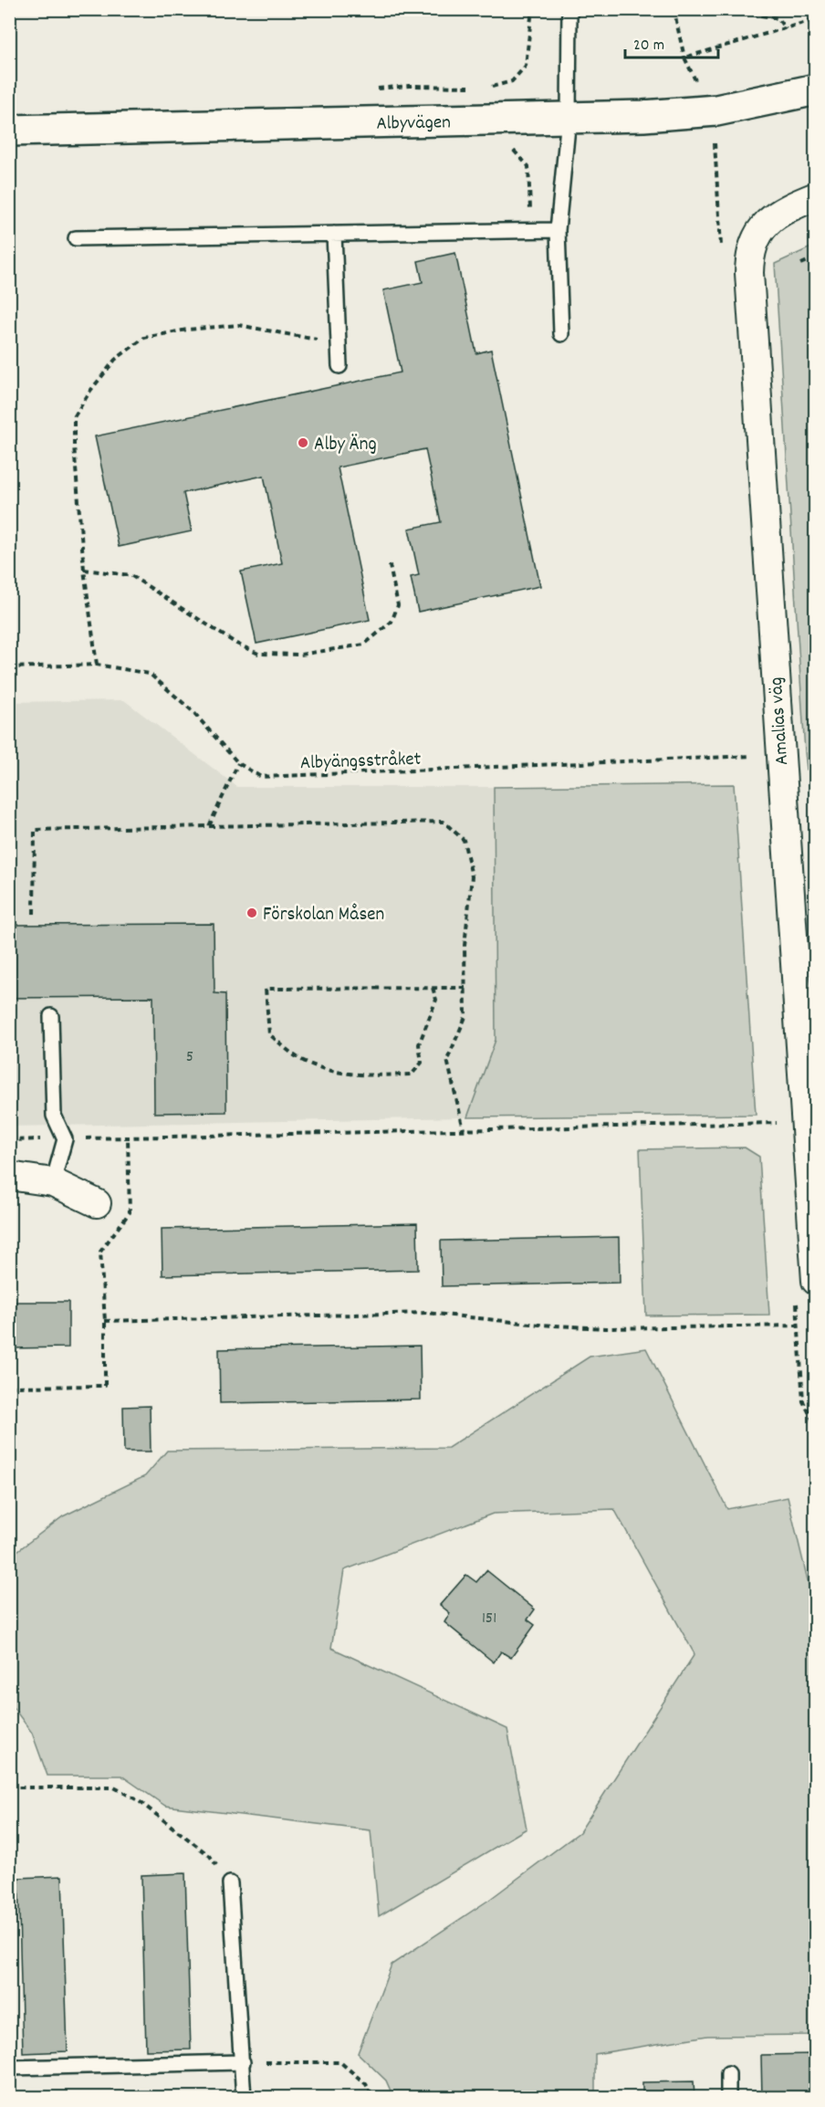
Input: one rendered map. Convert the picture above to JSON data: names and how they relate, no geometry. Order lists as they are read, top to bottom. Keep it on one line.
{"streets":{"street":["Albyvägen","Amalias väg"],"path":["Albyängsstråket"]},"places":["Alby Äng","Förskolan Måsen"],"house_numbers":["5","151"],"scale_bar":"20 m"}
